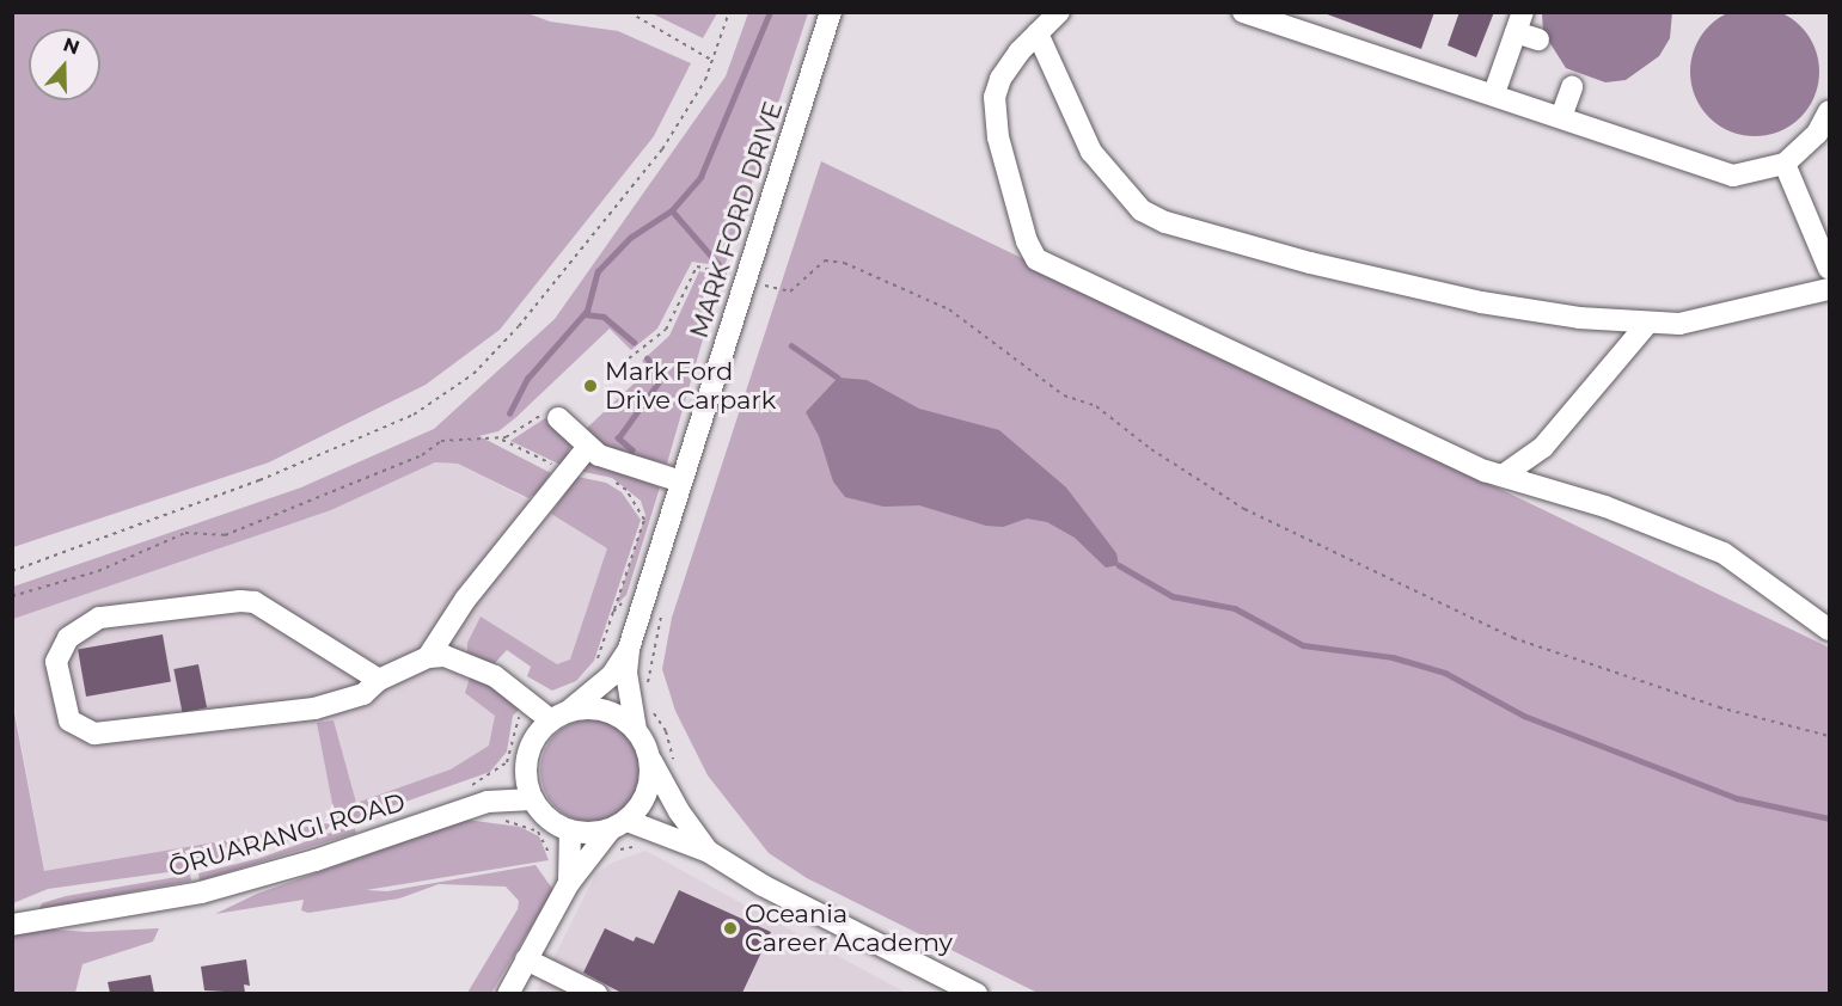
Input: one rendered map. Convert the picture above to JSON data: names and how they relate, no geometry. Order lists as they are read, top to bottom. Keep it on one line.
{"streets":{"street":["MARK FORD DRIVE","ŌRUARANGI ROAD"]},"crossings":[["MARK FORD DRIVE","ŌRUARANGI ROAD"]],"places":["Mark Ford Drive Carpark","Oceania Career Academy"],"north":"top"}
